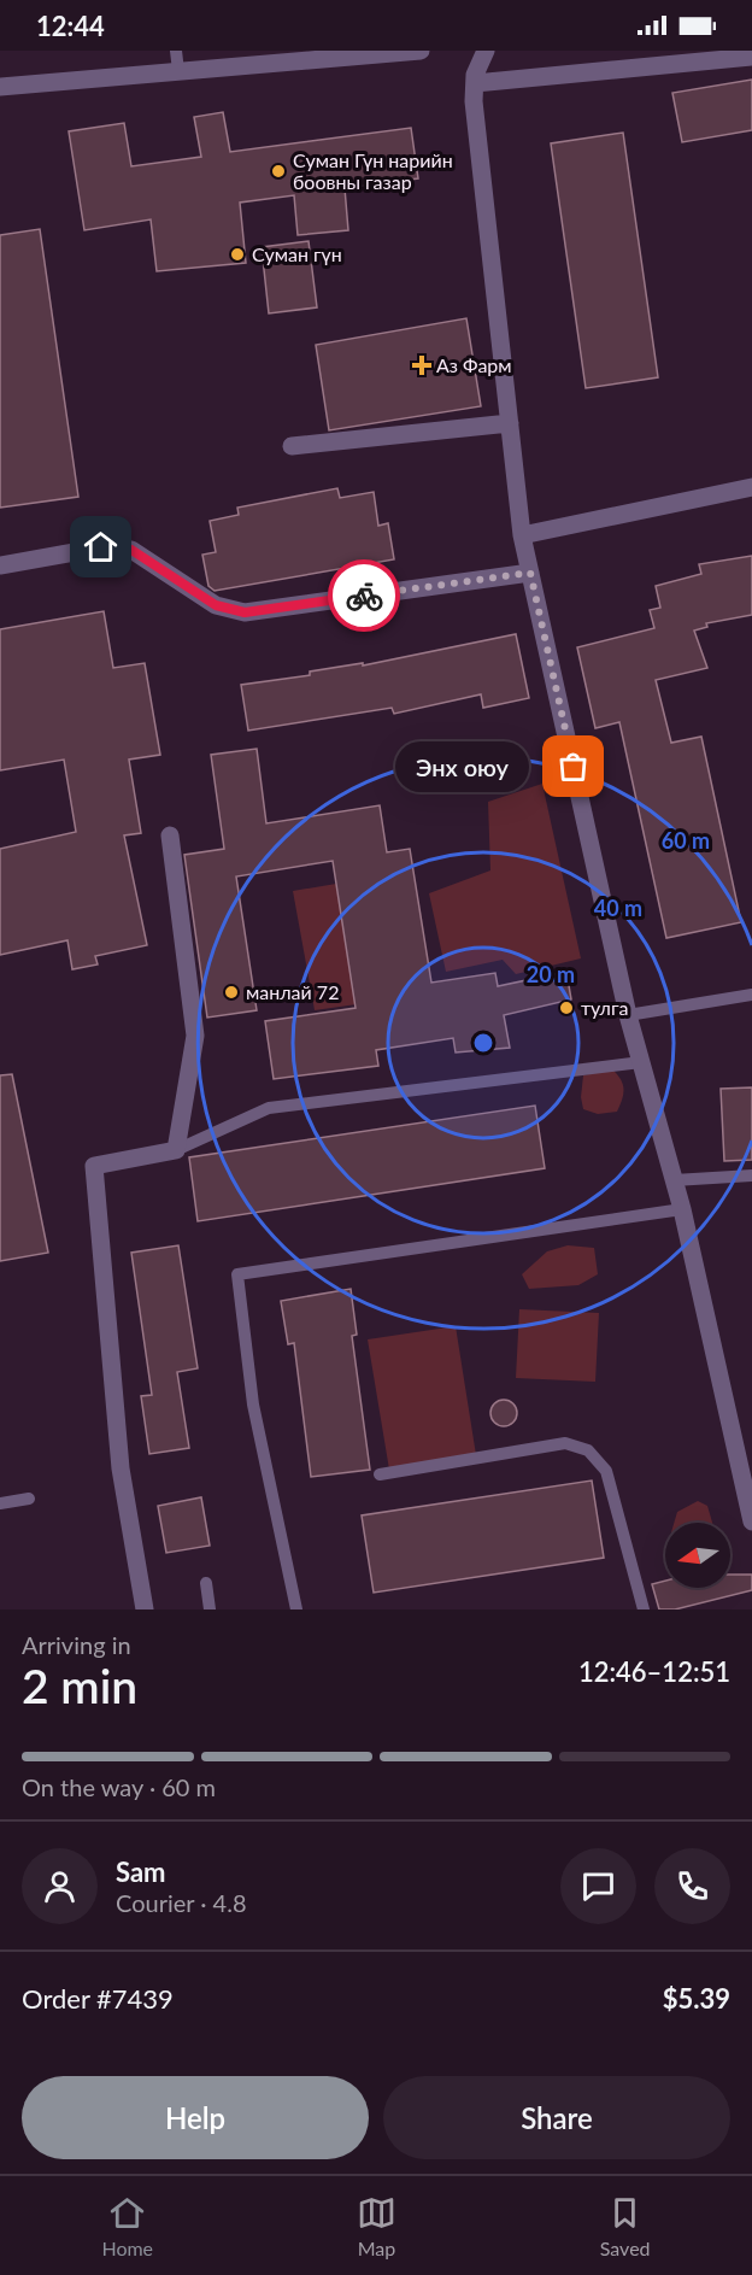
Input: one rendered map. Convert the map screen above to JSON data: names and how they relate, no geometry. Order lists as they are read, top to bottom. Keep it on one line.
{"places":{"other":["Суман Гүн нарийн боовны газар","Суман гүн","Энх оюу","манлай 72","тулга"],"health":["Аз Фарм"]},"north":"left","page":{"status":"12:44","bubble":"Энх оюу","heading":["2 min","Arriving in","12:46–12:51"],"panel":["Sam","Courier · 4.8","Order #7439","$5.39"],"bar":"On the way · 60 m","buttons":["Help","Share"],"tabs":["Home","Map","Saved"]},"rings":["60 m","40 m","20 m"]}
